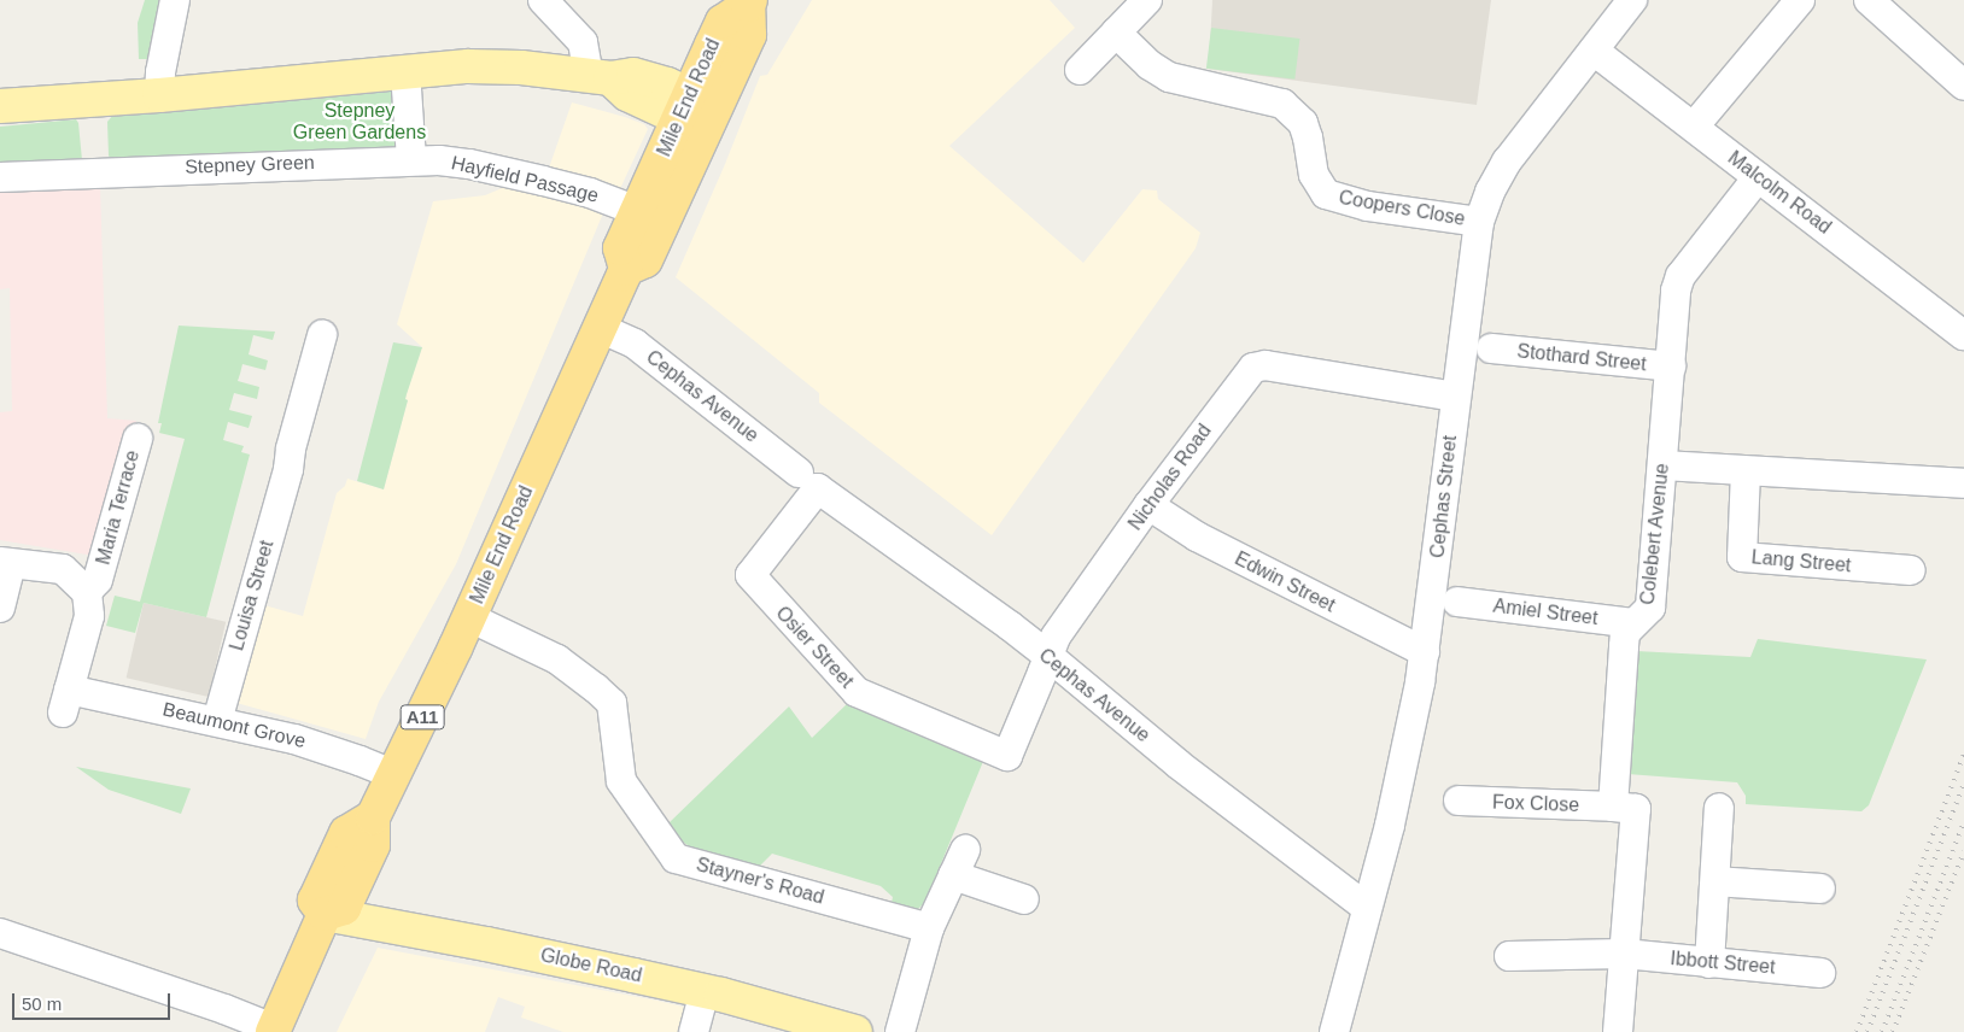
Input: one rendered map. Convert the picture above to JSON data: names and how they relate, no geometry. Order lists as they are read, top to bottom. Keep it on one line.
{"streets":{"highway":["Mile End Road","A11"],"main road":["Globe Road"],"street":["Stepney Green","Hayfield Passage","Malcolm Road","Coopers Close","Stothard Street","Cephas Avenue","Nicholas Road","Cephas Street","Maria Terrace","Colebert Avenue","Lang Street","Edwin Street","Louisa Street","Amiel Street","Osier Street","Beaumont Grove","Fox Close","Stayner's Road","Ibbott Street"]},"crossings":[["Mile End Road","Hayfield Passage"],["Mile End Road","Cephas Avenue"],["Mile End Road","Beaumont Grove"],["Mile End Road","Stayner's Road"],["Mile End Road","Globe Road"],["Stepney Green","Hayfield Passage"],["Malcolm Road","Cephas Street"],["Malcolm Road","Colebert Avenue"],["Coopers Close","Cephas Street"],["Stothard Street","Colebert Avenue"],["Cephas Avenue","Nicholas Road"],["Cephas Avenue","Cephas Street"],["Cephas Avenue","Osier Street"],["Nicholas Road","Cephas Street"],["Nicholas Road","Edwin Street"],["Nicholas Road","Osier Street"],["Cephas Street","Edwin Street"],["Maria Terrace","Beaumont Grove"],["Colebert Avenue","Amiel Street"],["Colebert Avenue","Fox Close"],["Louisa Street","Beaumont Grove"]],"parks":["Stepney Green Gardens"],"scale_bar":"50 m"}
